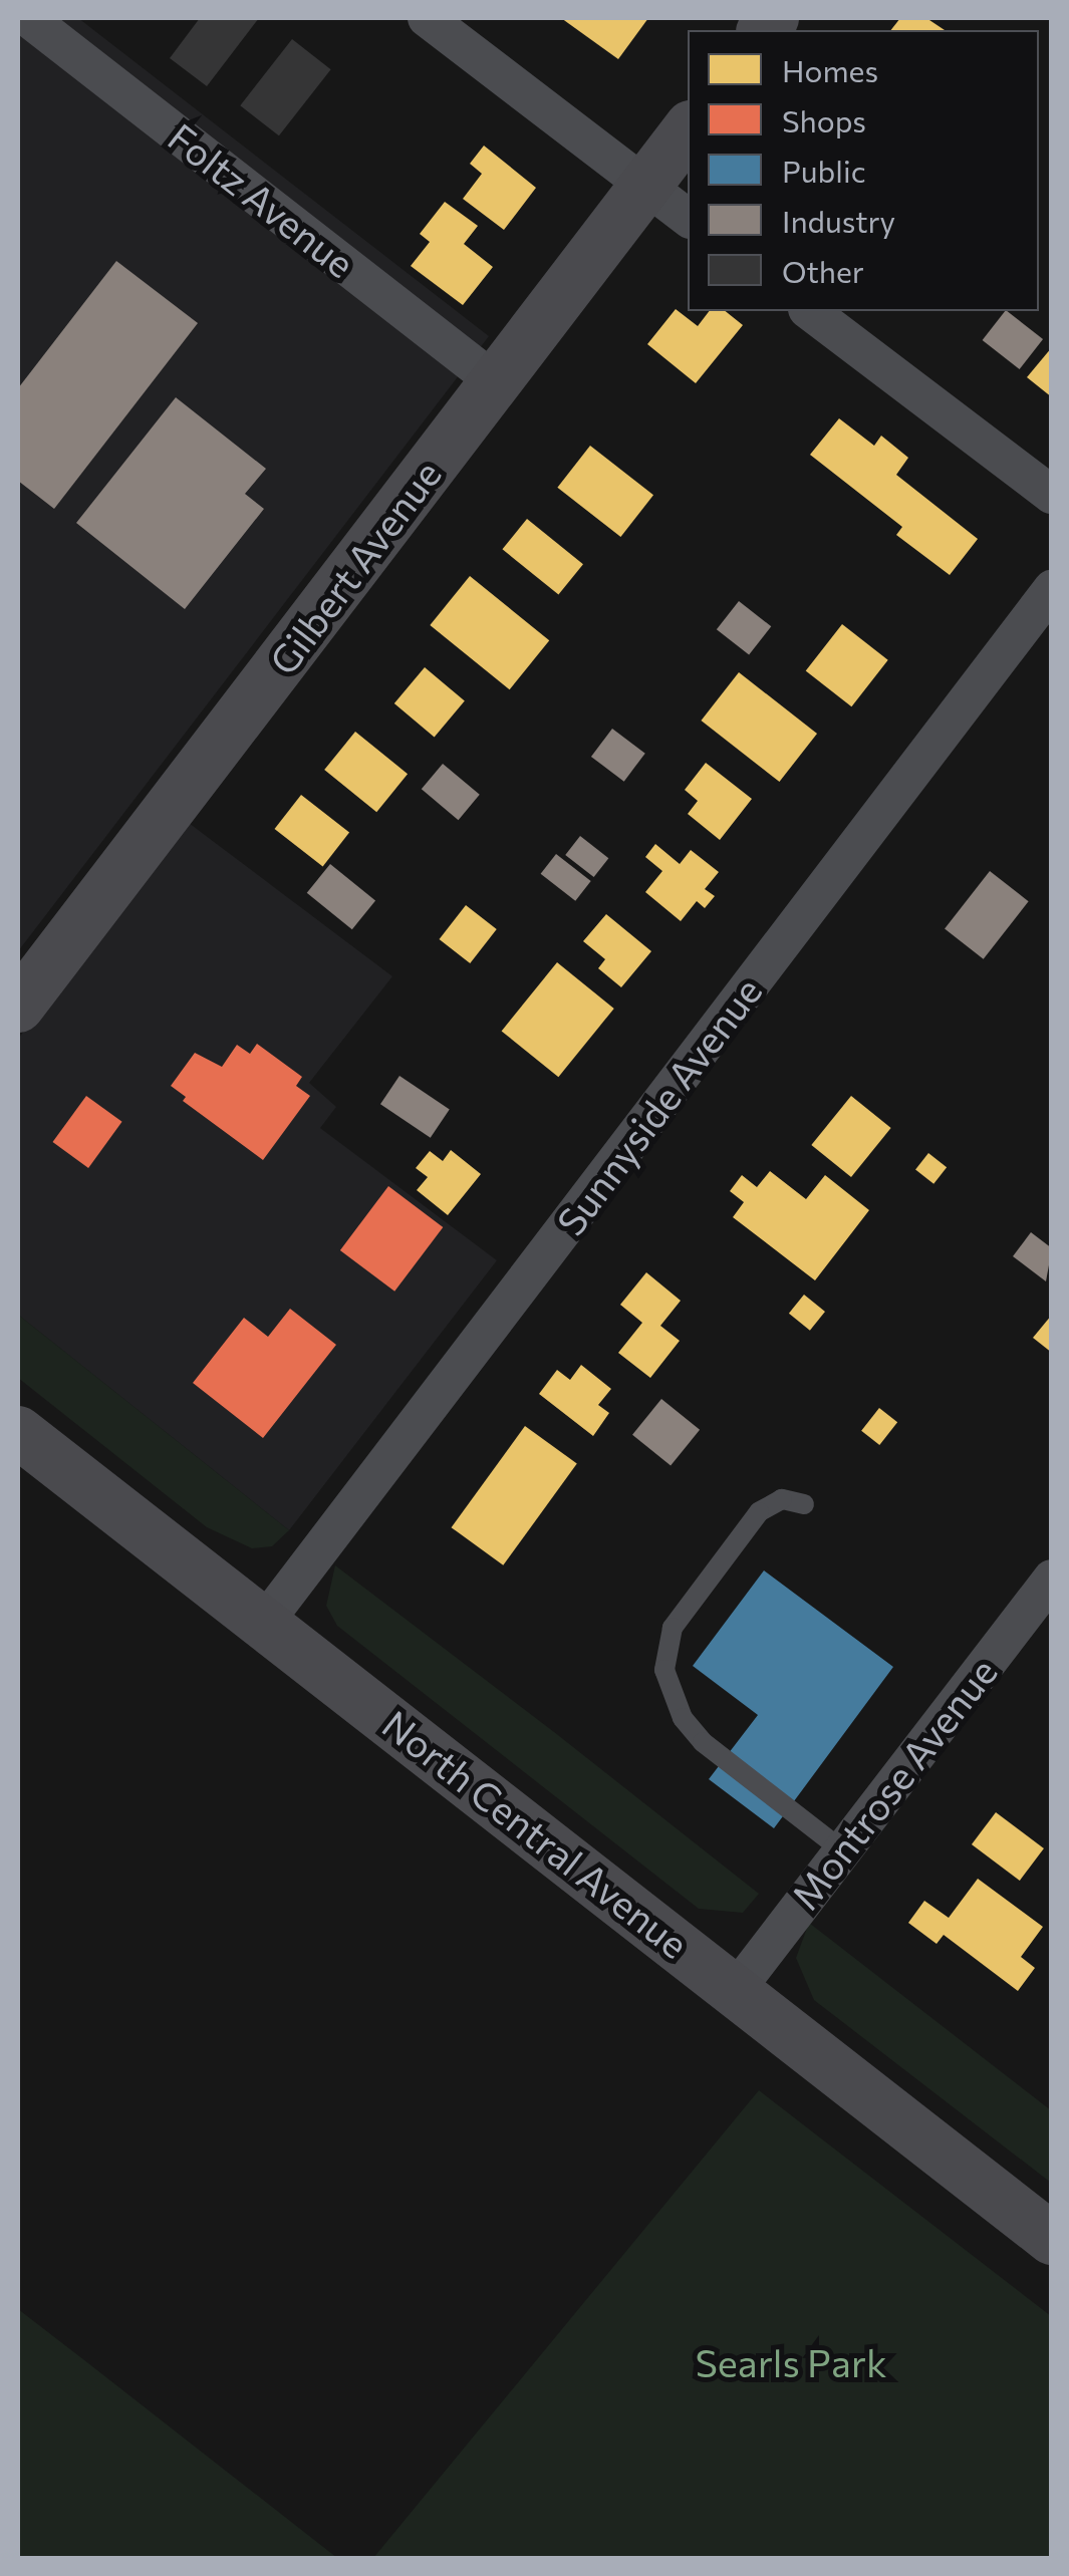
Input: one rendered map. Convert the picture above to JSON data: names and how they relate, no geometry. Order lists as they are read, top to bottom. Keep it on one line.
{"streets":{"main road":["Gilbert Avenue","North Central Avenue"],"street":["Foltz Avenue","Sunnyside Avenue","Montrose Avenue"]},"crossings":[["Foltz Avenue","Gilbert Avenue"],["Sunnyside Avenue","North Central Avenue"],["Montrose Avenue","North Central Avenue"]],"parks":["Searls Park"],"legend":["Homes","Shops","Public","Industry","Other"]}
